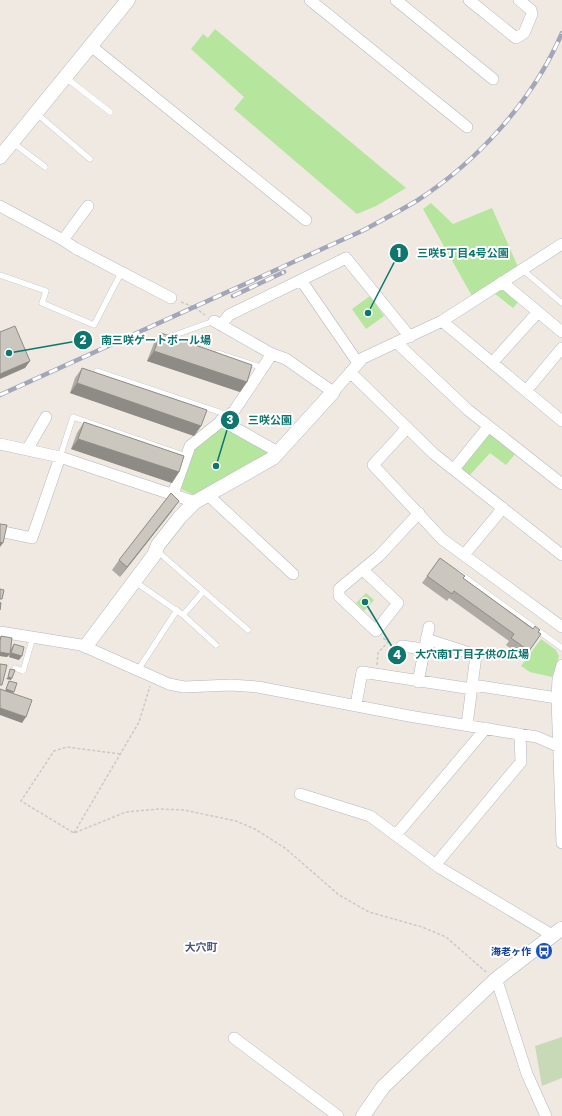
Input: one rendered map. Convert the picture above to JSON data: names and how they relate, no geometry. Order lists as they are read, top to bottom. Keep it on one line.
{"districts":["大穴町"],"places":{"other":["三咲5丁目4号公園","南三咲ゲートボール場","三咲公園","大穴南1丁目子供の広場"],"bus stop":["海老ヶ作"]}}
